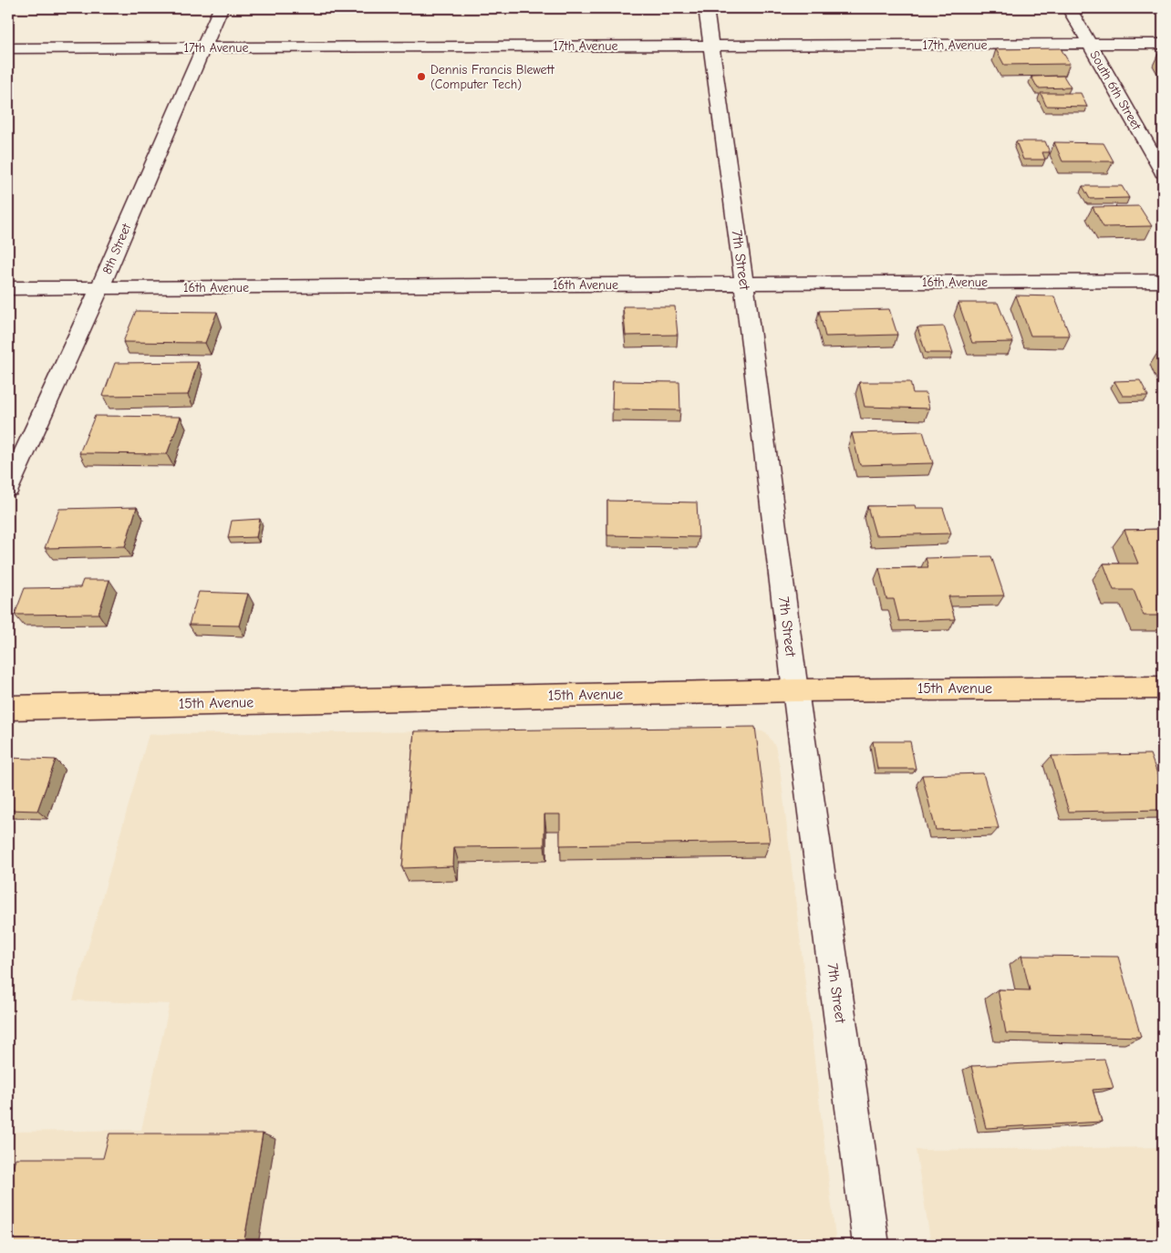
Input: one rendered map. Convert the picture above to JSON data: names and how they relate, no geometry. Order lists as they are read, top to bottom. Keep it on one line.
{"streets":{"main road":["15th Avenue"],"street":["17th Avenue","South 6th Street","8th Street","7th Street","16th Avenue"]},"crossings":[["17th Avenue","South 6th Street"],["17th Avenue","8th Street"],["17th Avenue","7th Street"],["8th Street","16th Avenue"],["7th Street","16th Avenue"],["7th Street","15th Avenue"]],"places":["Dennis Francis Blewett (Computer Tech)"]}
